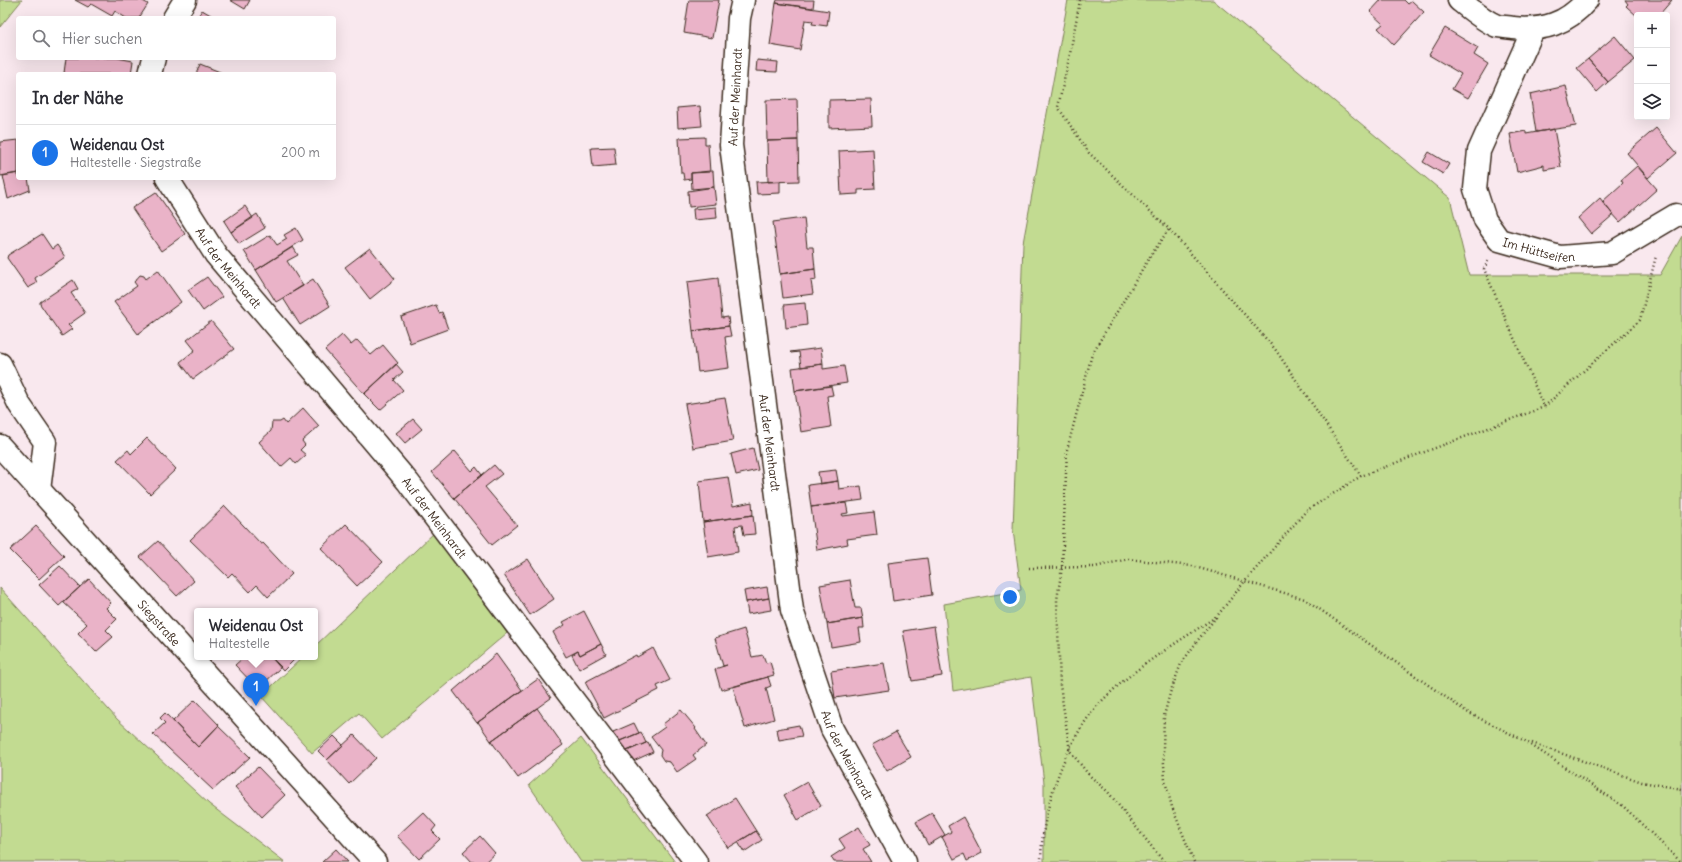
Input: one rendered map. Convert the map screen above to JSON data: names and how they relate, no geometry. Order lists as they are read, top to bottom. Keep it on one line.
{"streets":{"street":["Auf der Meinhardt","Im Hüttseifen","Siegstraße"]},"page":{"map_buttons":["+","−"],"search":"Hier suchen","heading":"In der Nähe","list":[{"mark":"1","name":"Weidenau Ost","note":"Haltestelle · Siegstraße","value":"200 m"}],"popup":["Weidenau Ost","Haltestelle"],"pins":"1"}}
